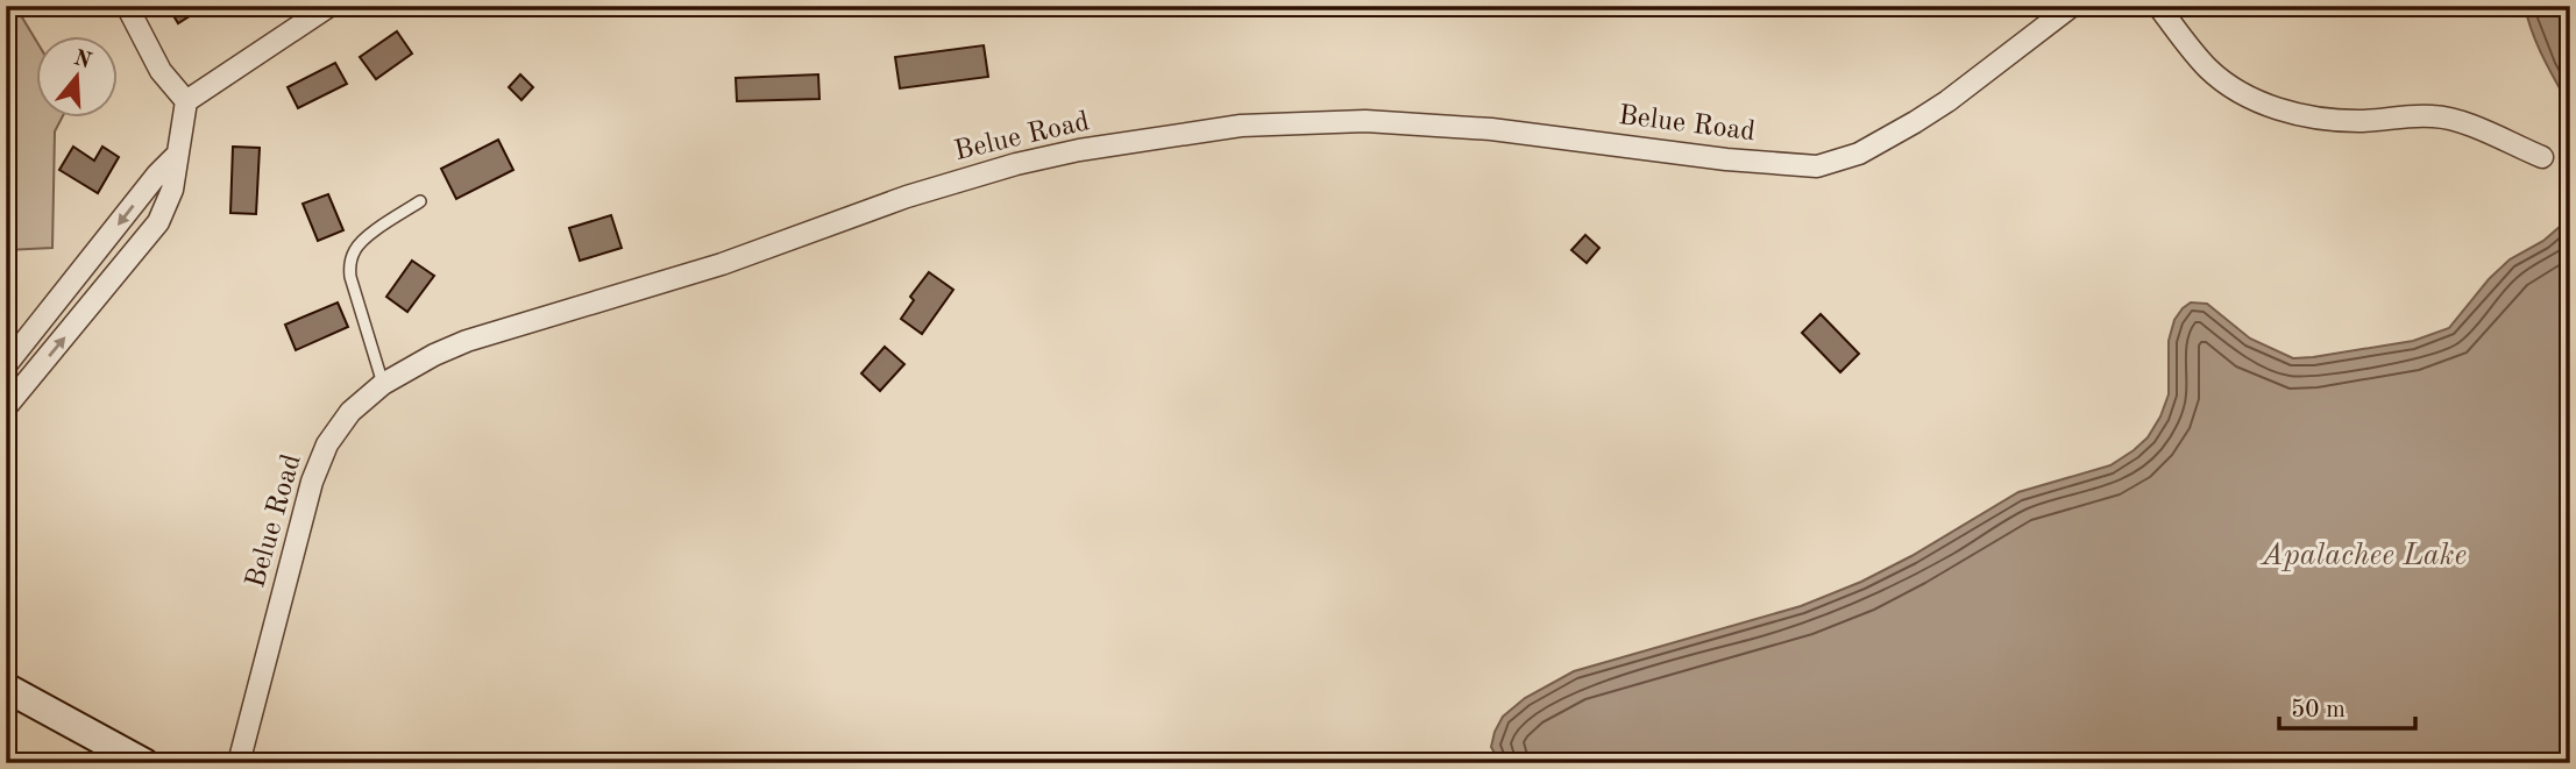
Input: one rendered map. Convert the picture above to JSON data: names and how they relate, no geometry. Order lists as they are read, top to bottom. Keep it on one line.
{"streets":{"street":["Belue Road"]},"water":["Apalachee Lake"],"scale_bar":"50 m","north":"top"}
